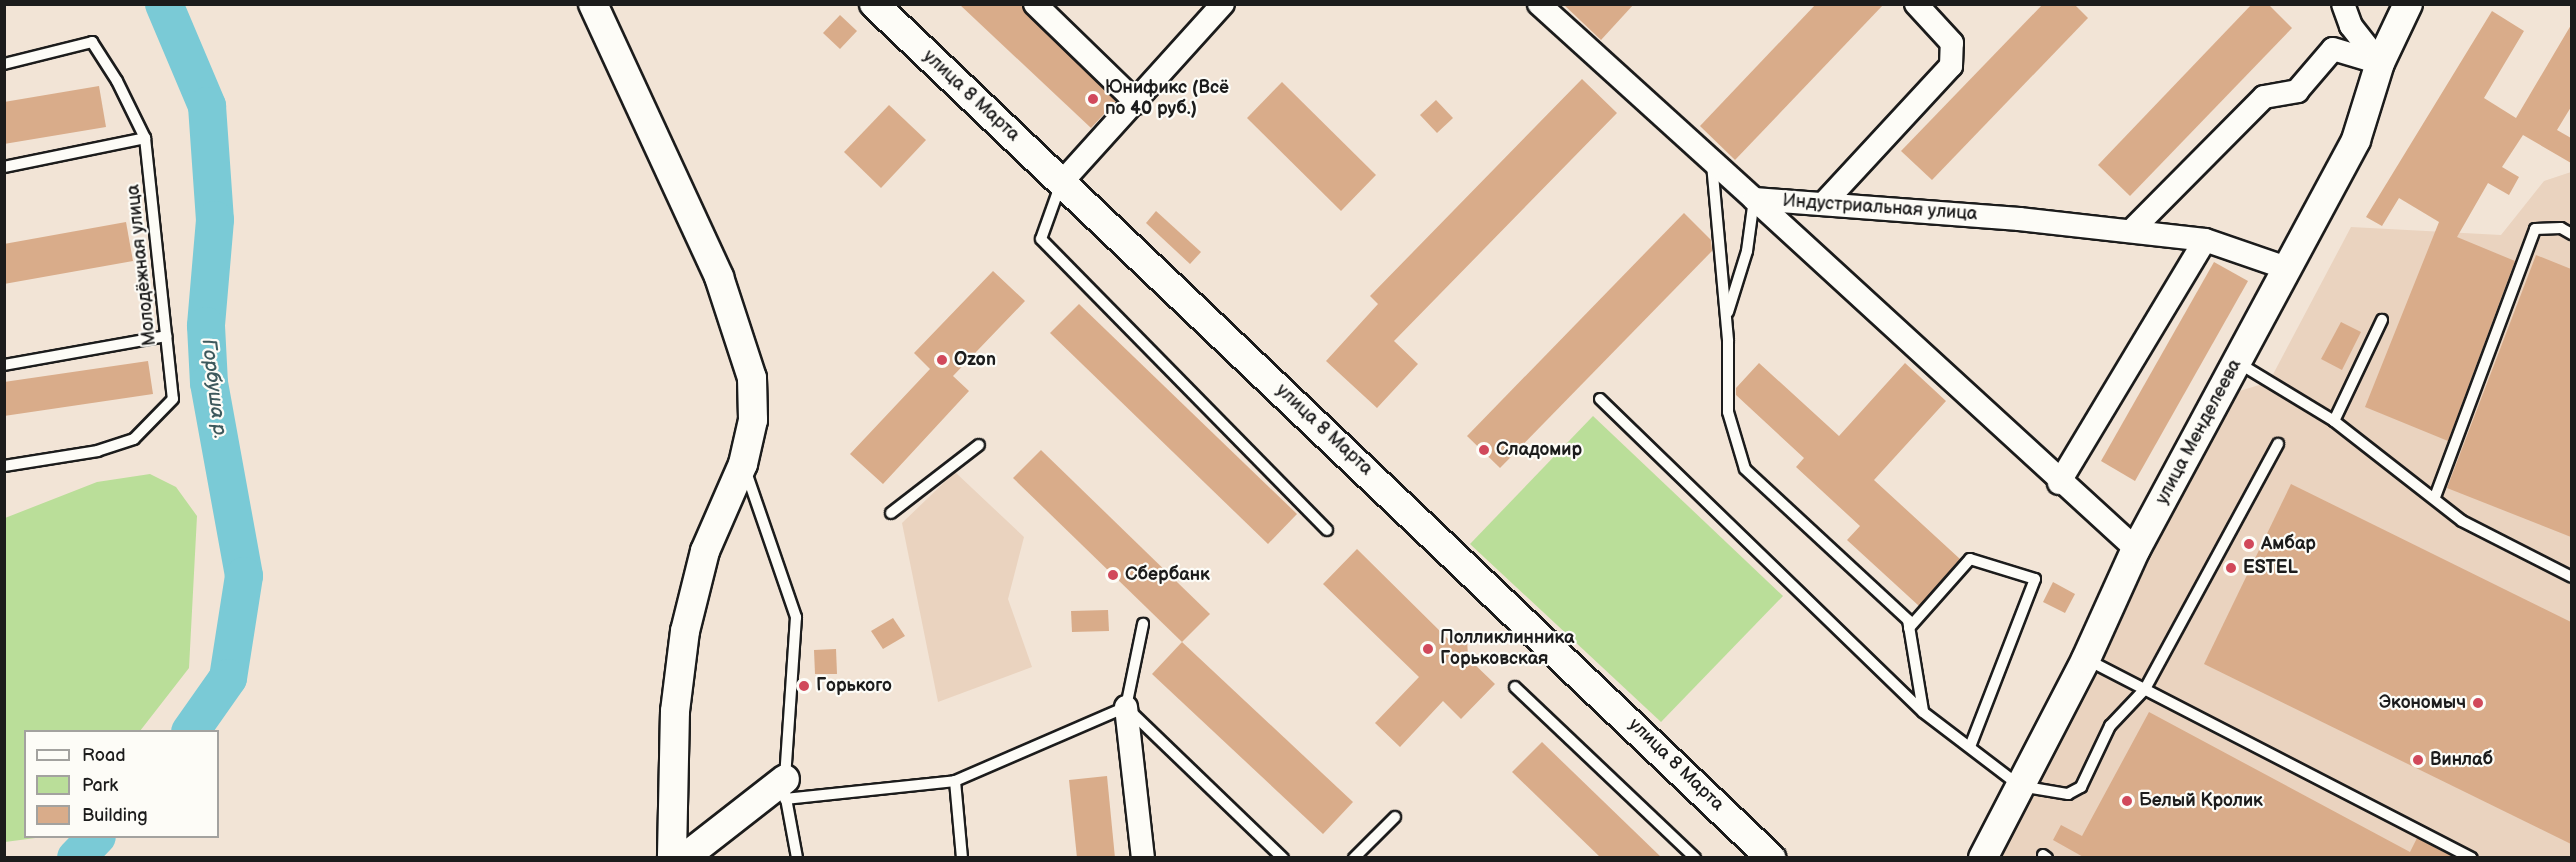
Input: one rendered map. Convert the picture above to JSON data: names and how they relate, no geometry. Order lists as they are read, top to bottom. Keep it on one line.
{"streets":{"street":["улица 8 Марта","Индустриальная улица","улица Менделеева"],"lane":["Молодёжная улица"]},"crossings":[["Индустриальная улица","улица Менделеева"]],"water":["Горбуша р."],"places":["Юнификс (Всё по 40 руб.)","Ozon","Сладомир","Амбар","ESTEL","Сбербанк","Полликлинника Горьковская","Горького","Экономыч","Винлаб","Белый Кролик"],"legend":["Road","Park","Building"]}
